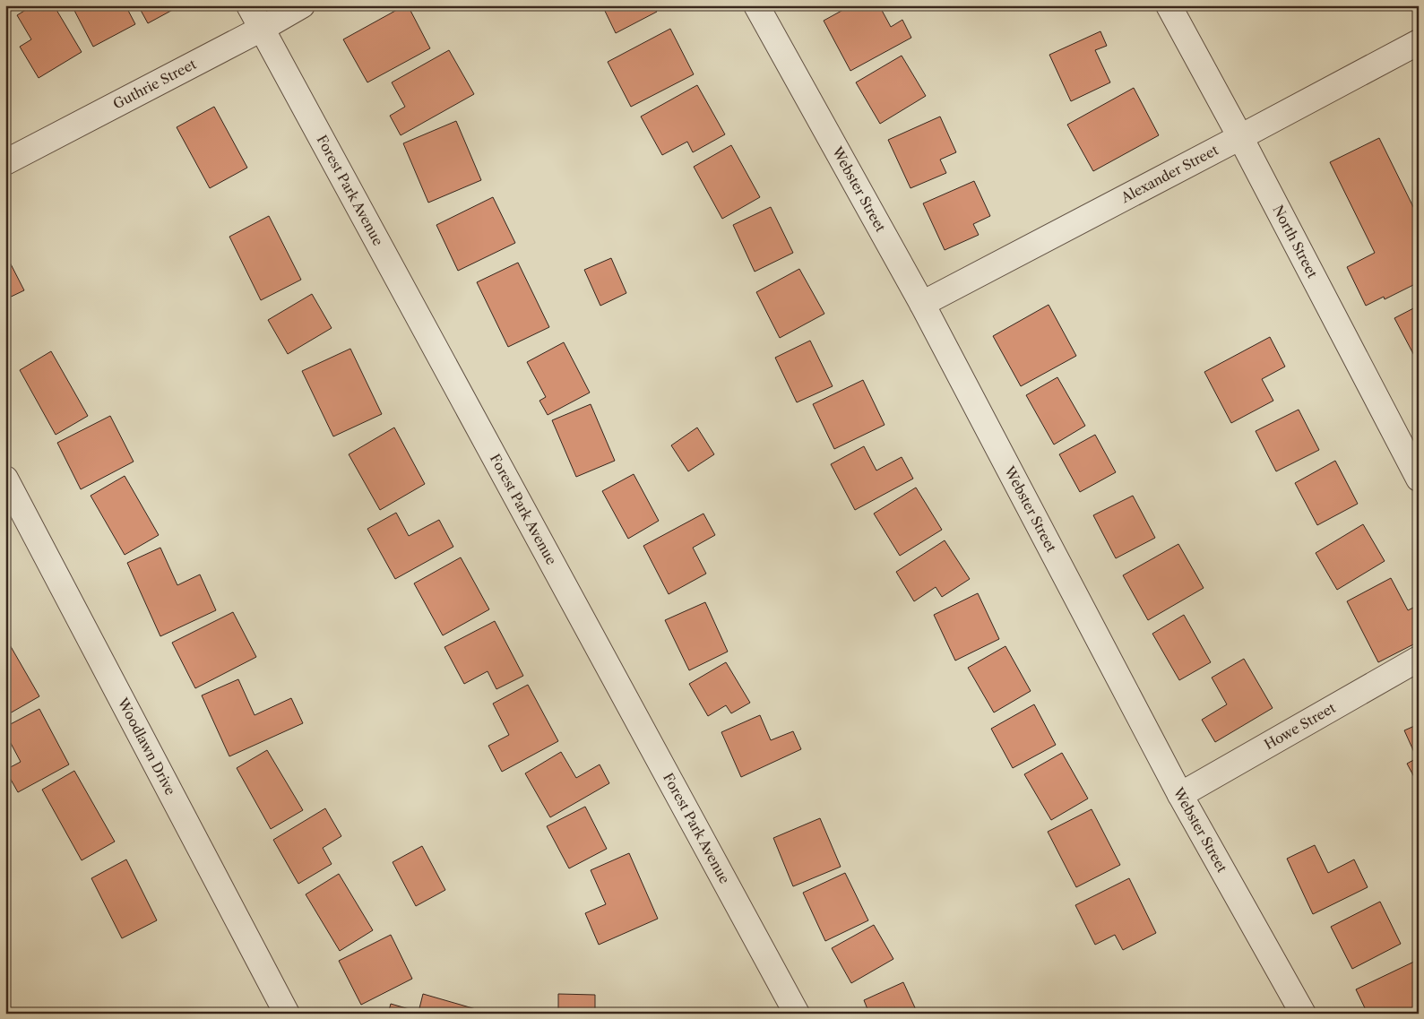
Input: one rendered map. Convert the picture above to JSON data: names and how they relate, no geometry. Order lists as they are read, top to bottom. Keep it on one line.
{"streets":{"street":["Guthrie Street","Alexander Street","Webster Street","Forest Park Avenue","North Street","Howe Street","Woodlawn Drive"]},"crossings":[["Guthrie Street","Forest Park Avenue"],["Alexander Street","Webster Street"],["Alexander Street","North Street"],["Webster Street","Howe Street"]]}
